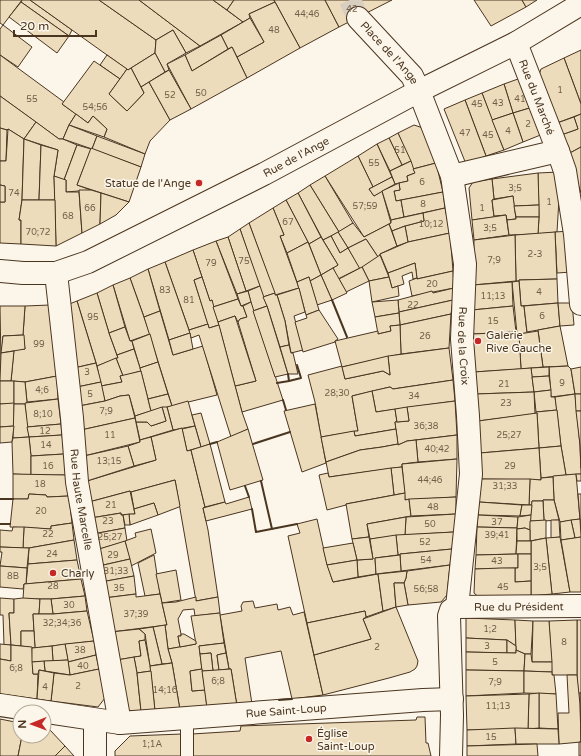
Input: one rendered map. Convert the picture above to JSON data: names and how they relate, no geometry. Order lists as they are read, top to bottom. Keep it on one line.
{"streets":{"street":["Place de l'Ange","Rue du Marché","Rue de l'Ange","Rue de la Croix","Rue Haute Marcelle","Rue du Président","Rue Saint-Loup"]},"crossings":[["Place de l'Ange","Rue de l'Ange"],["Place de l'Ange","Rue de la Croix"],["Rue du Marché","Rue de l'Ange"],["Rue de l'Ange","Rue de la Croix"],["Rue de l'Ange","Rue Haute Marcelle"],["Rue de la Croix","Rue du Président"],["Rue Haute Marcelle","Rue Saint-Loup"]],"places":["Statue de l'Ange","Galerie Rive Gauche","Charly","Église Saint-Loup"],"house_numbers":["42","44;46","48","1","50","52","55","41","43","45","54;56","2","4","47","45","51","55","6","3;5","74","1","8","57;59","66","1","68","67","10;12","3;5","70;72","2-3","7;9","75","79","20","83","4","11;13","81","22","6","95","15","26","99","3","9","21","4;6","28;30","5","34","23","7;9","8;10","36;38","12","11","25;27","14","40;42","13;15","16","29","44;46","18","31;33","21","48","20","23","37","50","22","39;41","25;27","52","24","29","54","43","3;5","31;33","8B","28","45","35","56;58","30","37;39","32;34;36","1;2","8","3","2","38","5","40","6;8","6;8","7;9","2","4","14;16","11;13","15","1;1A"],"scale_bar":"20 m","north":"left"}
